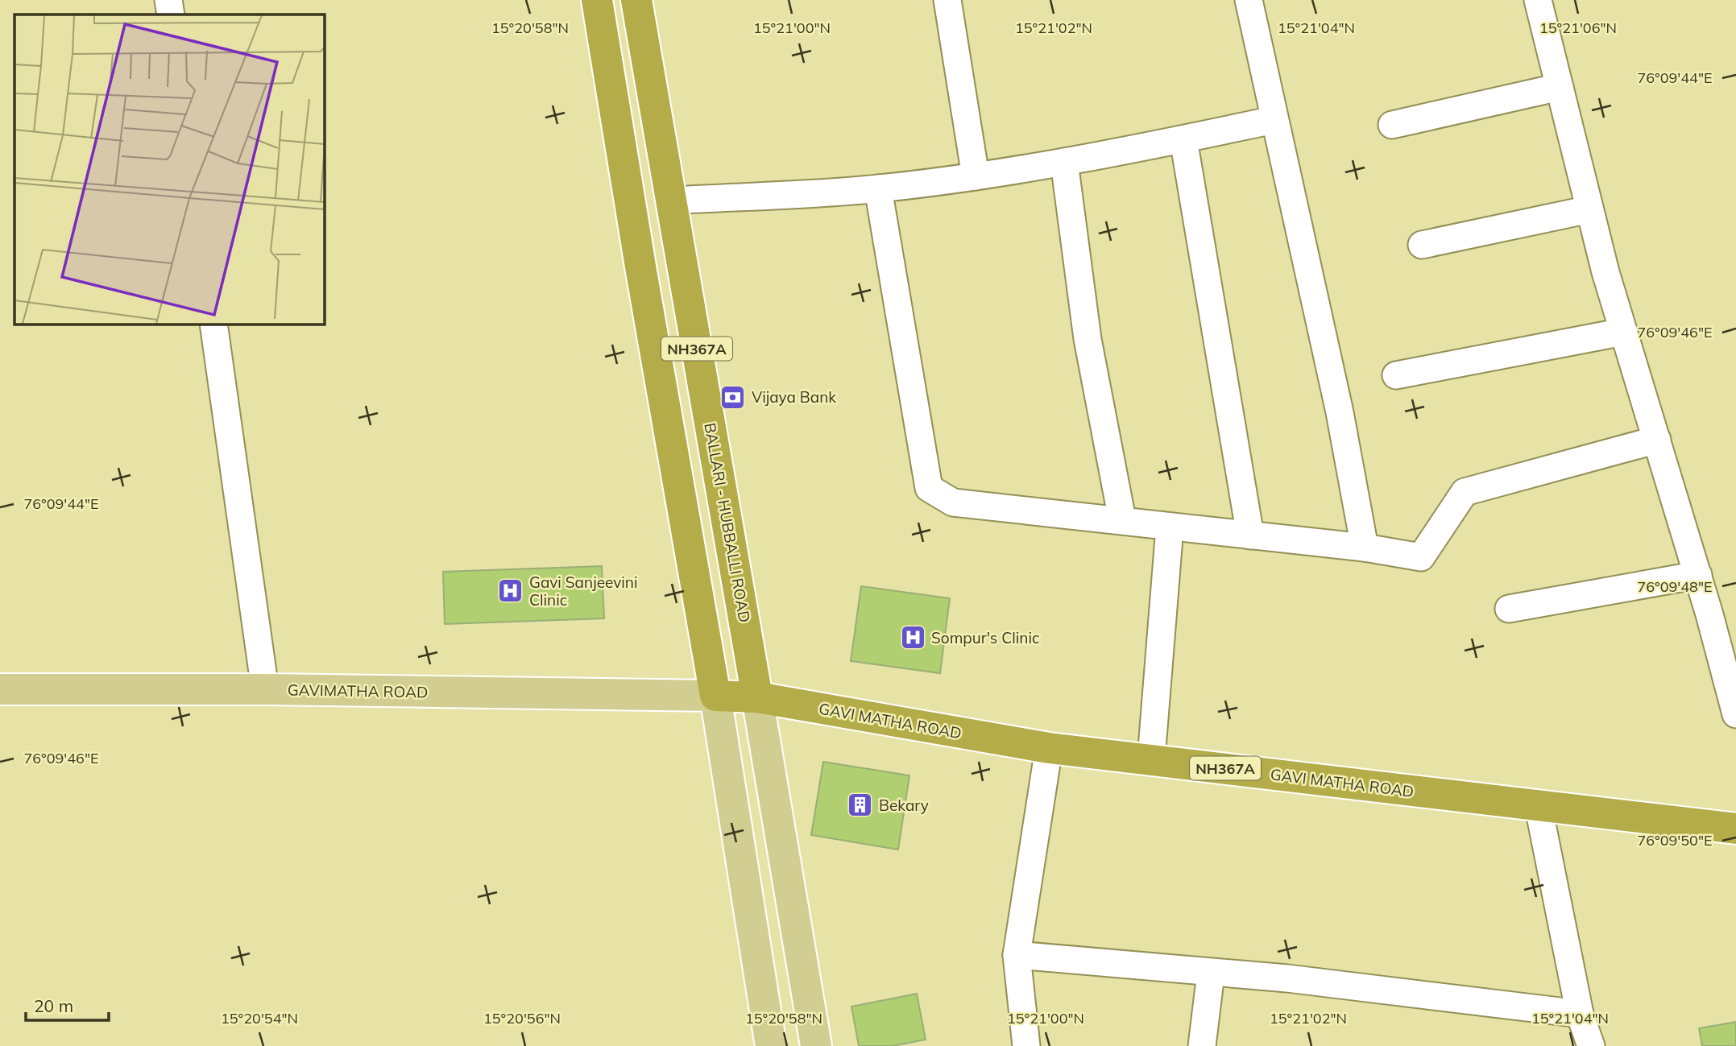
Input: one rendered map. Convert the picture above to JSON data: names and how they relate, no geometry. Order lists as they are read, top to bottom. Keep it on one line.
{"streets":{"highway":["NH367A","BALLARI - HUBBALLI ROAD","GAVI MATHA ROAD"],"main road":["GAVIMATHA ROAD"]},"crossings":[["NH367A","GAVIMATHA ROAD"],["NH367A","GAVI MATHA ROAD"],["BALLARI - HUBBALLI ROAD","GAVI MATHA ROAD"],["GAVIMATHA ROAD","GAVI MATHA ROAD"]],"places":{"bank":["Vijaya Bank"],"hospital":["Gavi Sanjeevini Clinic","Sompur's Clinic"],"building":["Bekary"]},"scale_bar":"20 m","coordinates":["15°20'58\"N","15°21'00\"N","15°21'02\"N","15°21'04\"N","15°21'06\"N","76°09'44\"E","76°09'46\"E","76°09'48\"E","76°09'50\"E","15°20'54\"N","15°20'56\"N"]}
